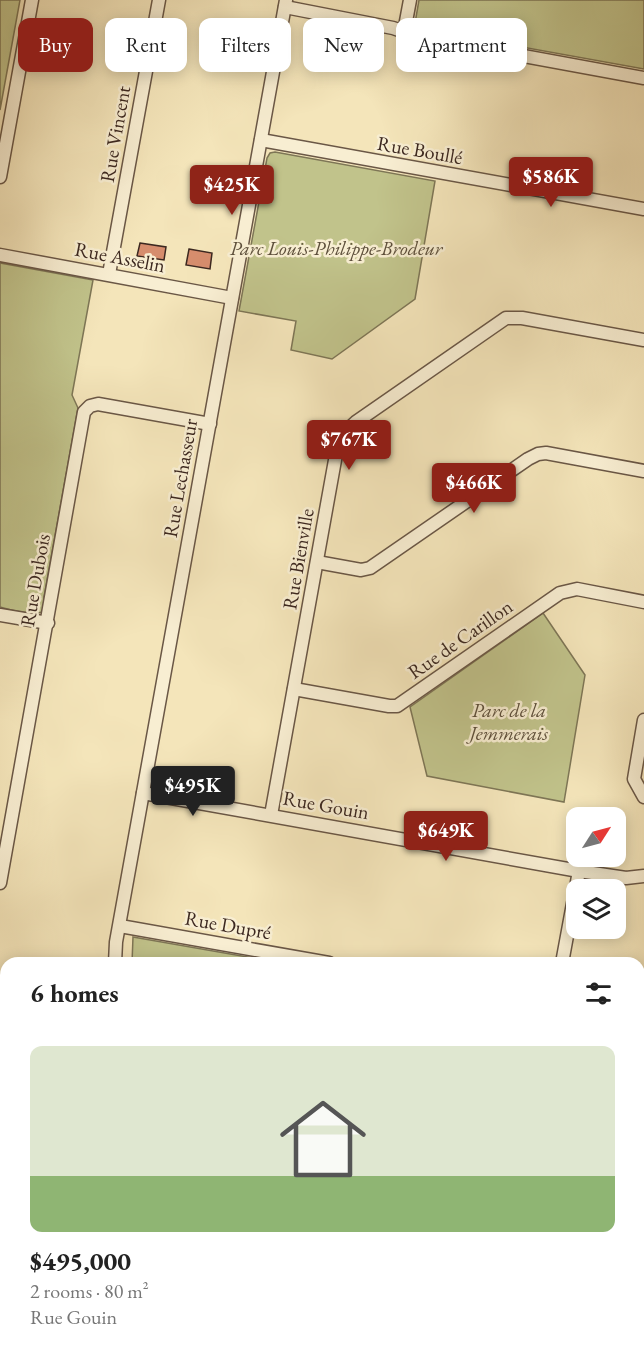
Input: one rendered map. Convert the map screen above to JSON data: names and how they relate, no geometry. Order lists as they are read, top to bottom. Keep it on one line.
{"streets":{"street":["Rue Vincent","Rue Boullé","Rue Asselin","Rue Lechasseur","Rue Bienville","Rue Dubois","Rue de Carillon","Rue Gouin","Rue Dupré"]},"crossings":[["Rue Vincent","Rue Asselin"],["Rue Boullé","Rue Lechasseur"],["Rue Asselin","Rue Lechasseur"],["Rue Lechasseur","Rue Dubois"],["Rue Lechasseur","Rue Gouin"],["Rue Lechasseur","Rue Dupré"],["Rue Bienville","Rue de Carillon"],["Rue Bienville","Rue Gouin"]],"parks":["Parc Louis-Philippe-Brodeur","Parc de la Jemmerais"],"north":"top right","page":{"chip":["Buy","Rent","Filters","New","Apartment"],"price":["$586K","$425K","$767K","$466K","$495K","$649K"],"heading":"6 homes","list":[{"name":"$495,000","note":"2 rooms · 80 m² · Rue Gouin"}]}}
